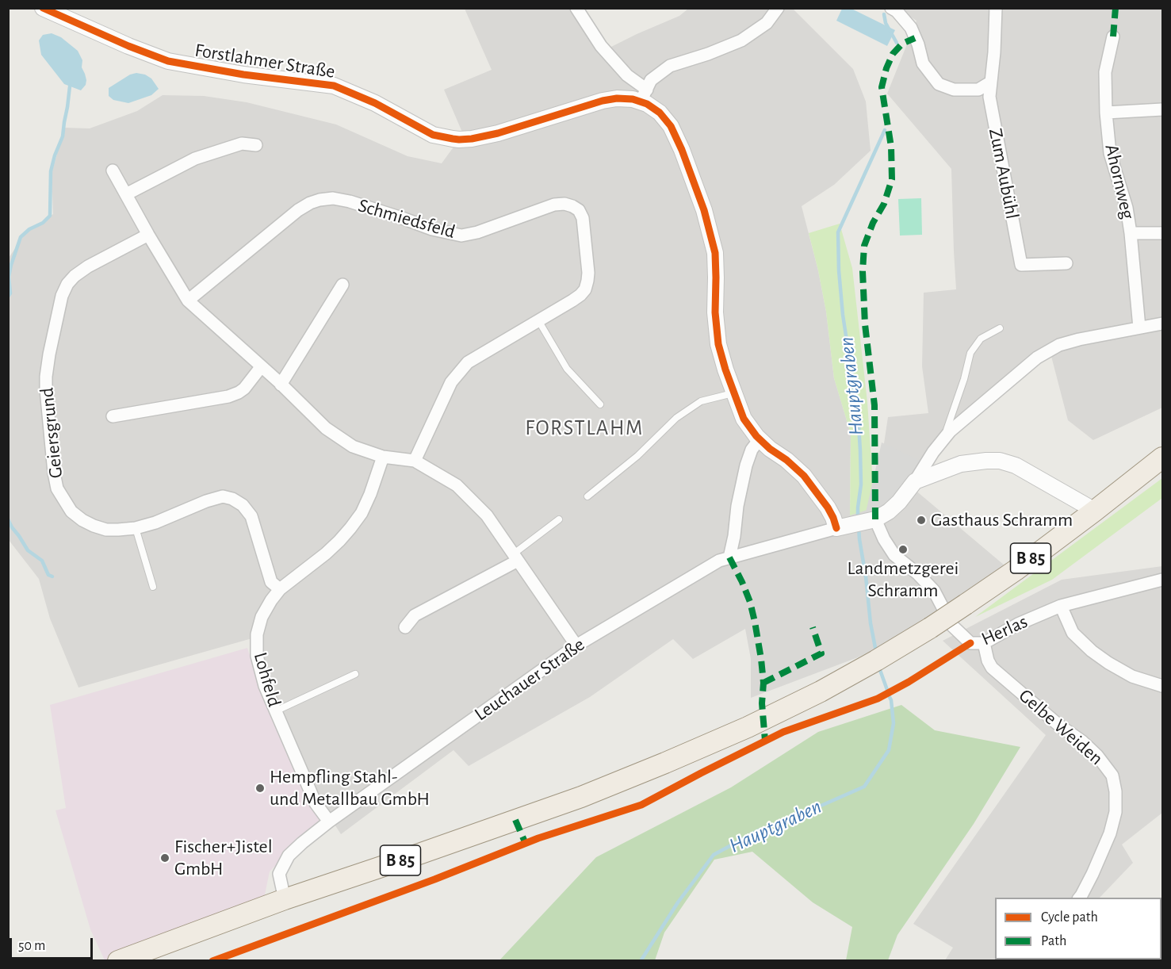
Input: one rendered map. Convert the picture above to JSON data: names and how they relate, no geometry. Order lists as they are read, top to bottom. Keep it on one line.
{"streets":{"main road":["B 85"],"street":["Forstlahmer Straße","Zum Aubühl","Ahornweg","Schmiedsfeld","Geiersgrund","Herlas","Lohfeld","Leuchauer Straße","Gelbe Weiden"]},"crossings":[["Forstlahmer Straße","Leuchauer Straße"],["Geiersgrund","Lohfeld"],["B 85","Leuchauer Straße"],["Herlas","Gelbe Weiden"],["Lohfeld","Leuchauer Straße"]],"districts":["FORSTLAHM"],"water":["Hauptgraben"],"places":["Gasthaus Schramm","Landmetzgerei Schramm","Hempfling Stahl- und Metallbau GmbH","Fischer+Jistel GmbH"],"legend":["Cycle path","Path"],"scale_bar":"50 m"}
